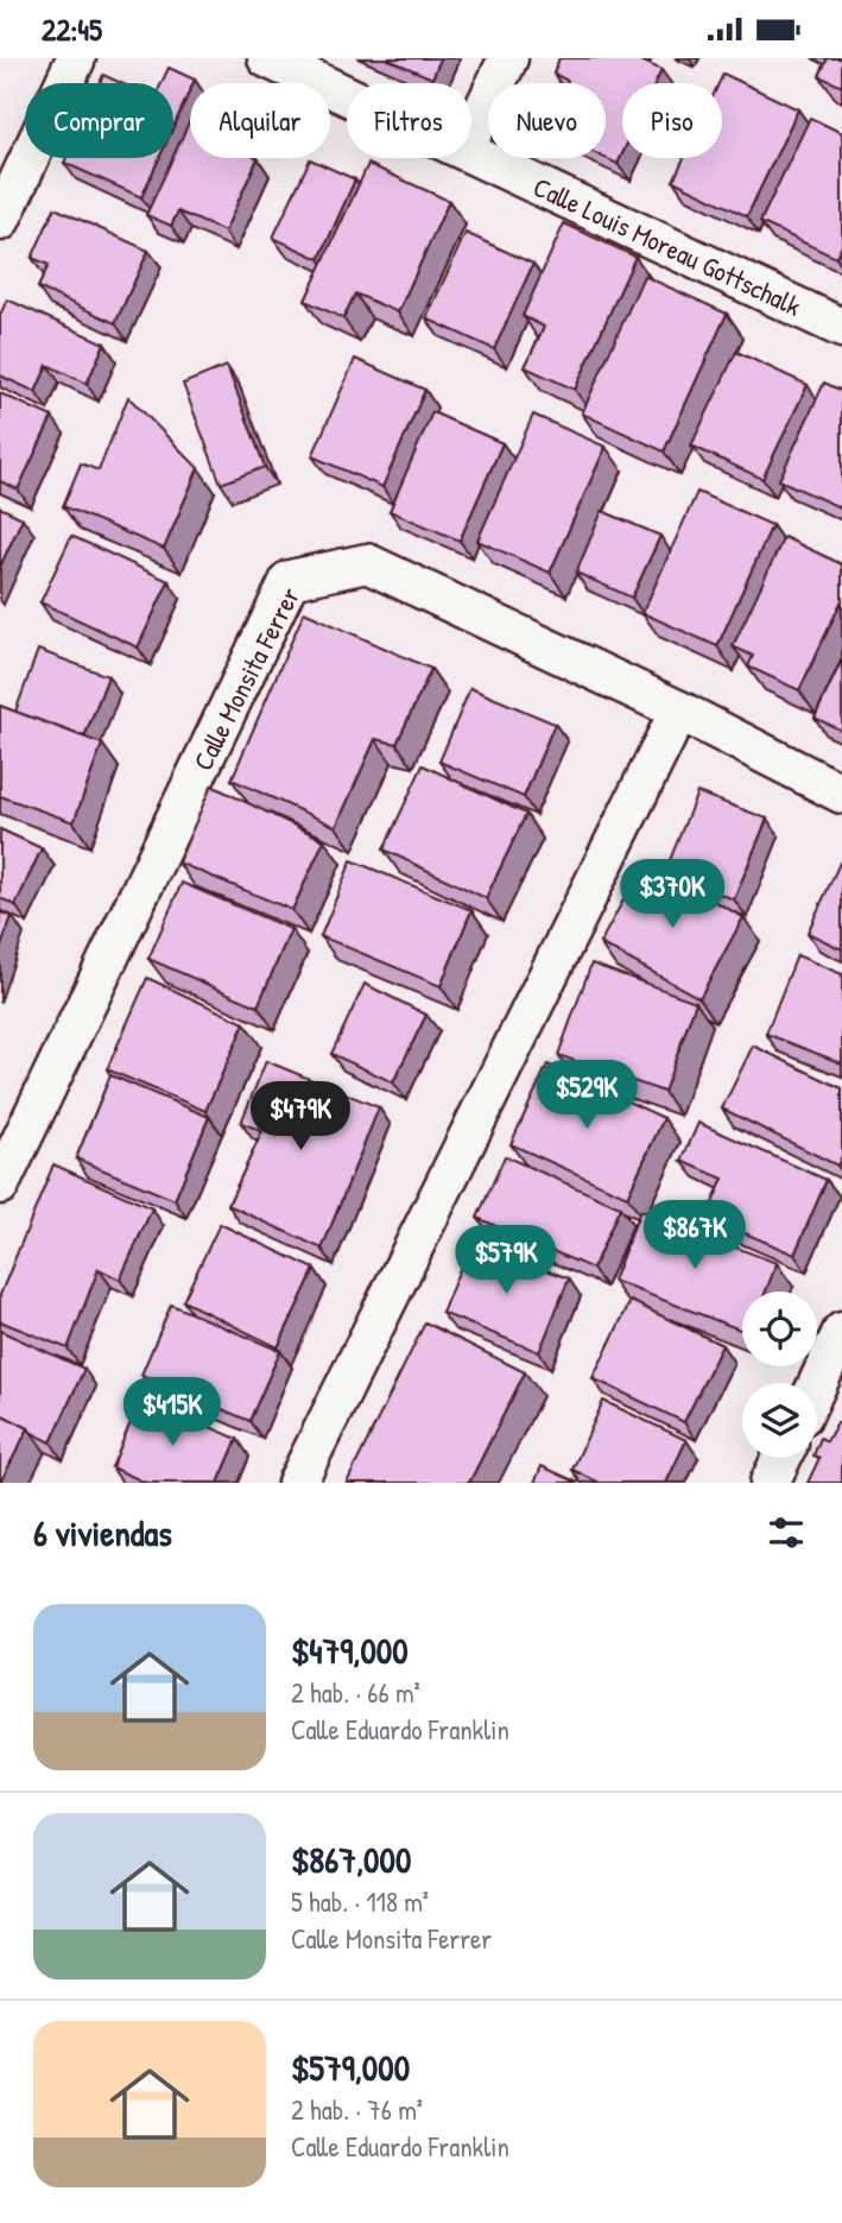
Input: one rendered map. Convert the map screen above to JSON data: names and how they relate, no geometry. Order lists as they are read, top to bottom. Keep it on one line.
{"streets":{"street":["Calle Louis Moreau Gottschalk","Calle Monsita Ferrer"]},"page":{"status":"22:45","chip":["Comprar","Alquilar","Filtros","Nuevo","Piso"],"price":["$370K","$529K","$479K","$867K","$579K","$415K"],"heading":"6 viviendas","list":[{"name":"$479,000","note":"2 hab. · 66 m² · Calle Eduardo Franklin"},{"name":"$867,000","note":"5 hab. · 118 m² · Calle Monsita Ferrer"},{"name":"$579,000","note":"2 hab. · 76 m² · Calle Eduardo Franklin"}]}}
